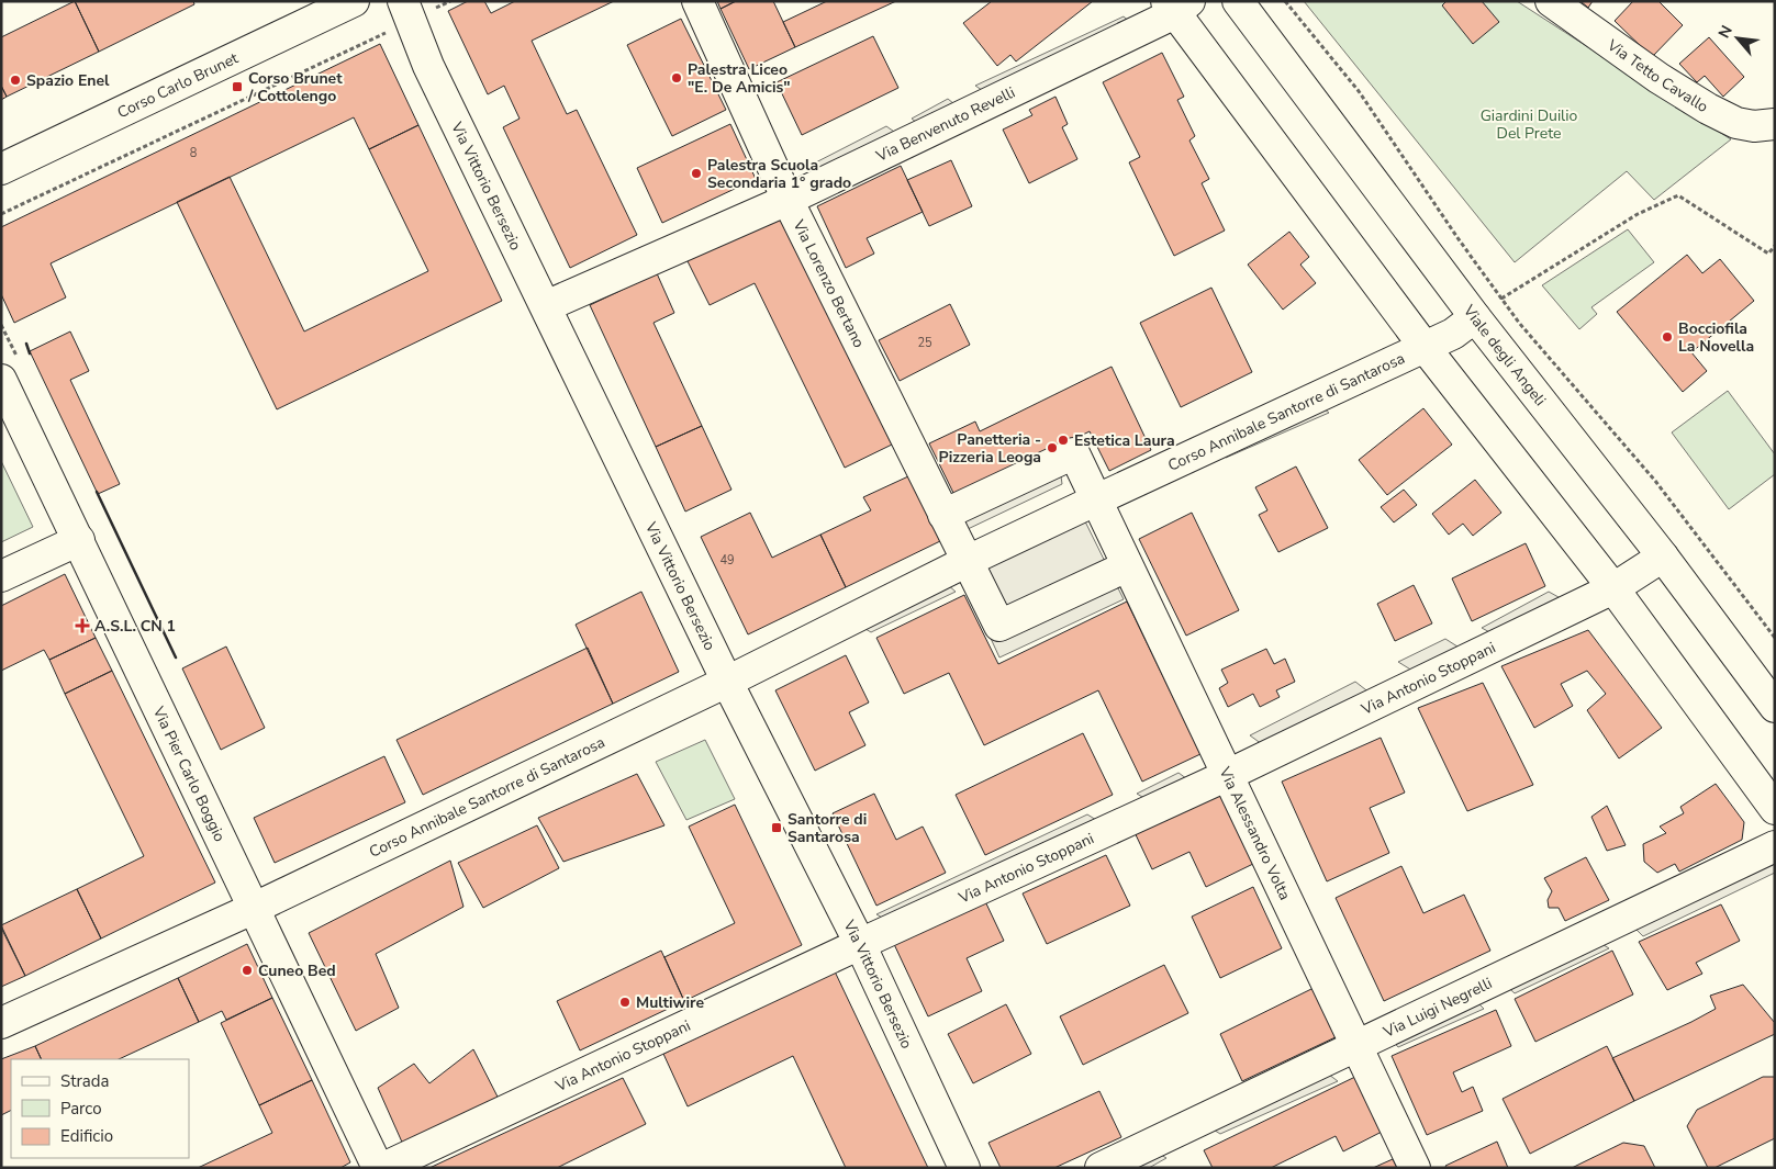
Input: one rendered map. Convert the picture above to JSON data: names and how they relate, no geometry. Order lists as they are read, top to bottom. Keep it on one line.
{"streets":{"street":["Via Tetto Cavallo","Corso Carlo Brunet","Via Benvenuto Revelli","Via Vittorio Bersezio","Via Lorenzo Bertano","Viale degli Angeli","Corso Annibale Santorre di Santarosa","Via Antonio Stoppani","Via Pier Carlo Boggio","Via Alessandro Volta","Via Luigi Negrelli"]},"crossings":[["Via Benvenuto Revelli","Via Vittorio Bersezio"],["Via Benvenuto Revelli","Via Lorenzo Bertano"],["Via Vittorio Bersezio","Corso Annibale Santorre di Santarosa"],["Via Vittorio Bersezio","Via Antonio Stoppani"],["Via Lorenzo Bertano","Corso Annibale Santorre di Santarosa"],["Viale degli Angeli","Corso Annibale Santorre di Santarosa"],["Viale degli Angeli","Via Antonio Stoppani"],["Corso Annibale Santorre di Santarosa","Via Pier Carlo Boggio"],["Corso Annibale Santorre di Santarosa","Via Alessandro Volta"],["Via Antonio Stoppani","Via Alessandro Volta"],["Via Alessandro Volta","Via Luigi Negrelli"]],"parks":["Giardini Duilio Del Prete"],"places":{"other":["Palestra Liceo \"E. De Amicis\"","Spazio Enel","Palestra Scuola Secondaria 1° grado","Bocciofila La Novella","Estetica Laura","Panetteria - Pizzeria Leoga","Cuneo Bed","Multiwire"],"transit":["Corso Brunet / Cottolengo","Santorre di Santarosa"],"health":["A.S.L. CN 1"]},"house_numbers":["8","25","49"],"legend":["Strada","Parco","Edificio"],"north":"top left"}
